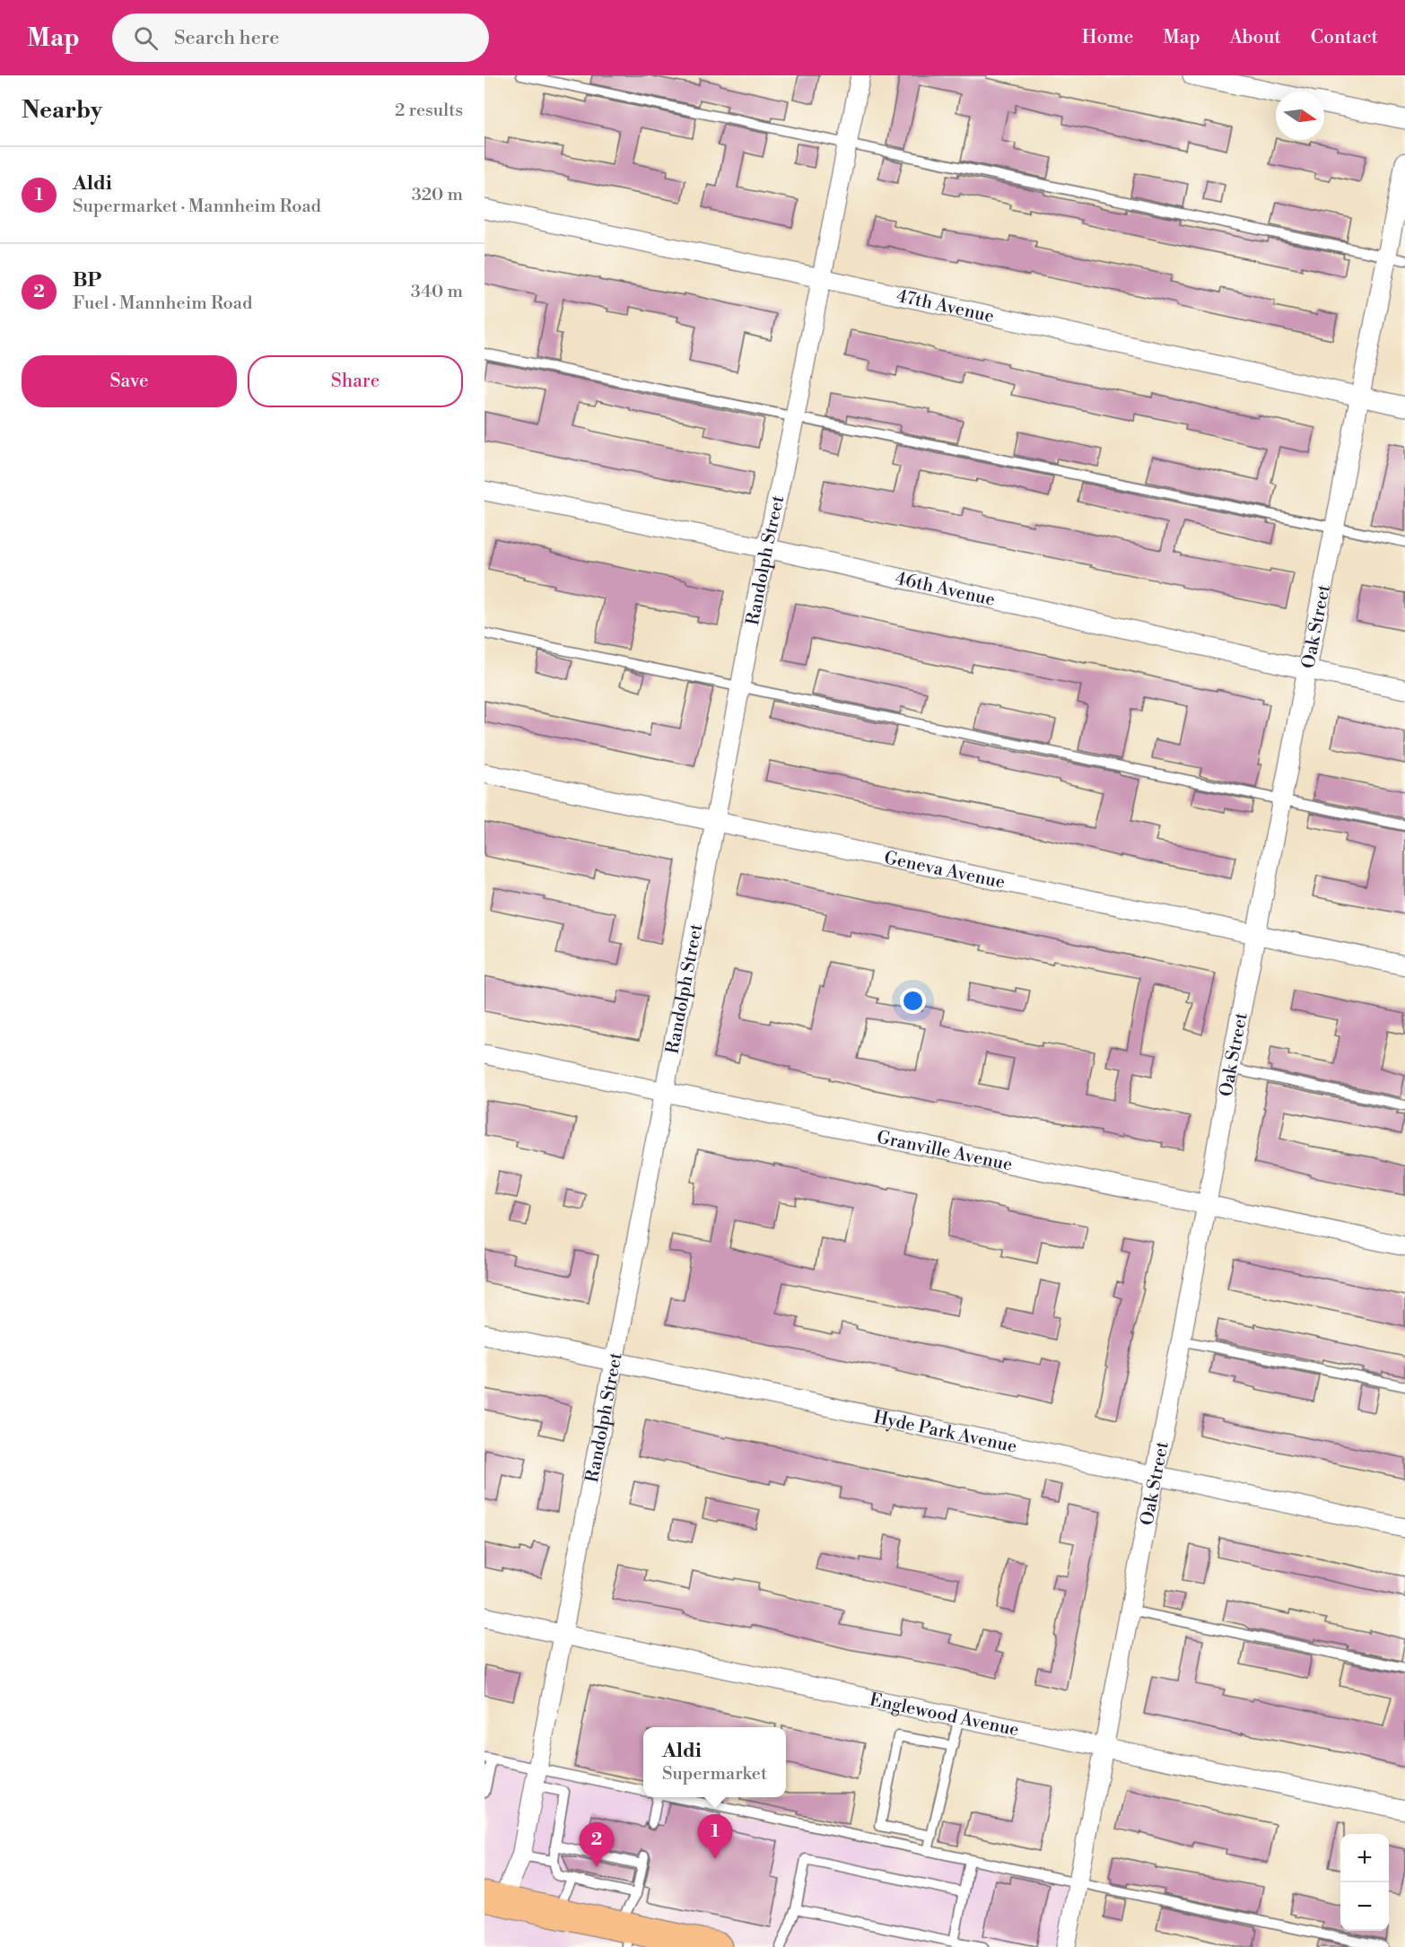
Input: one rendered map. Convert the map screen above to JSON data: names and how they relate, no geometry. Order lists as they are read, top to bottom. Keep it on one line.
{"streets":{"street":["47th Avenue","Randolph Street","46th Avenue","Oak Street","Geneva Avenue","Granville Avenue","Hyde Park Avenue","Englewood Avenue"]},"crossings":[["47th Avenue","Randolph Street"],["47th Avenue","Oak Street"],["Randolph Street","46th Avenue"],["Randolph Street","Geneva Avenue"],["Randolph Street","Granville Avenue"],["Randolph Street","Hyde Park Avenue"],["Randolph Street","Englewood Avenue"],["46th Avenue","Oak Street"],["Oak Street","Geneva Avenue"],["Oak Street","Granville Avenue"],["Oak Street","Hyde Park Avenue"],["Oak Street","Englewood Avenue"]],"north":"right","page":{"header":"Map","search":"Search here","nav":["Home","Map","About","Contact"],"heading":["Nearby","2 results"],"list":[{"mark":"1","name":"Aldi","note":"Supermarket · Mannheim Road","value":"320 m"},{"mark":"2","name":"BP","note":"Fuel · Mannheim Road","value":"340 m"}],"buttons":["Save","Share"],"popup":["Aldi","Supermarket"],"pins":["1","2"],"map_buttons":["+","−"]}}
